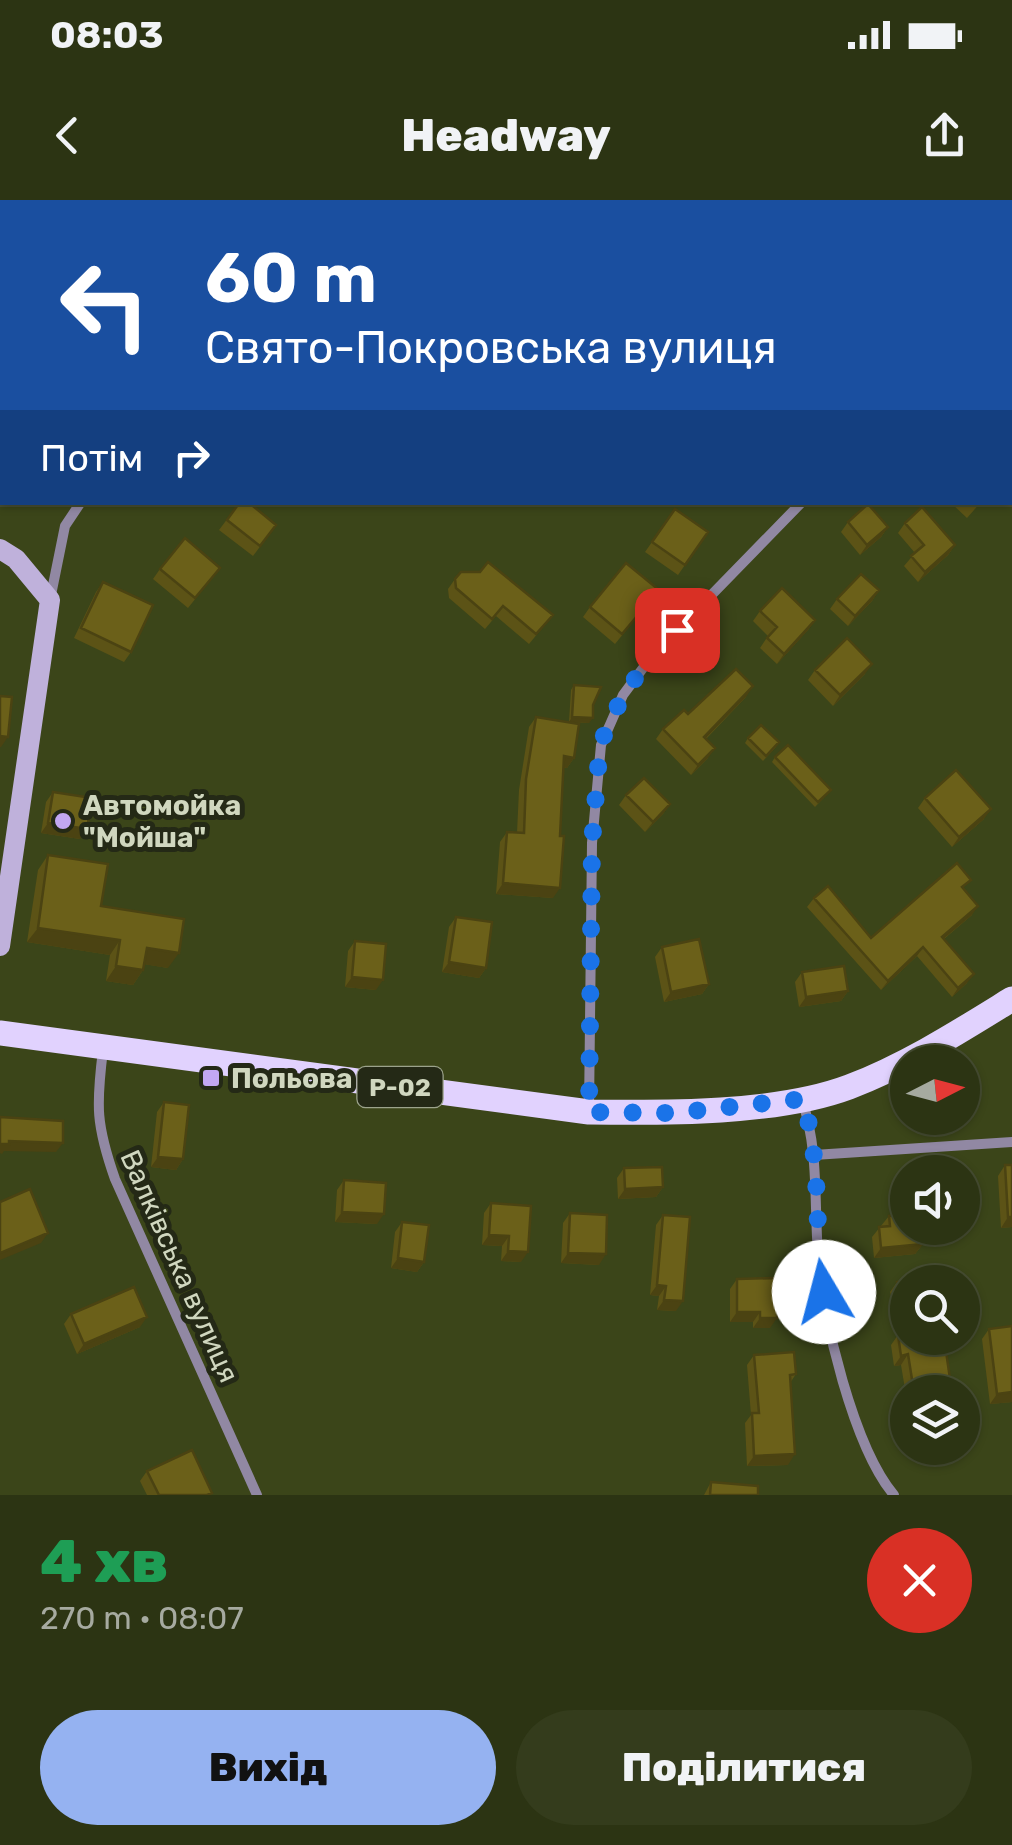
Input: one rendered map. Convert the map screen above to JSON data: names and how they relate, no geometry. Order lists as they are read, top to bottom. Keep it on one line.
{"streets":{"main road":["Р-02"],"street":["Валківська вулиця"]},"crossings":[["Р-02","Валківська вулиця"]],"places":{"other":["Автомойка \"Мойша\""],"transit":["Польова"]},"north":"right","page":{"status":"08:03","header":"Headway","turn":["60 m","Свято-Покровська вулиця"],"then":"Потім","heading":["4 хв","270 m · 08:07"],"buttons":["Вихід","Поділитися"]}}
